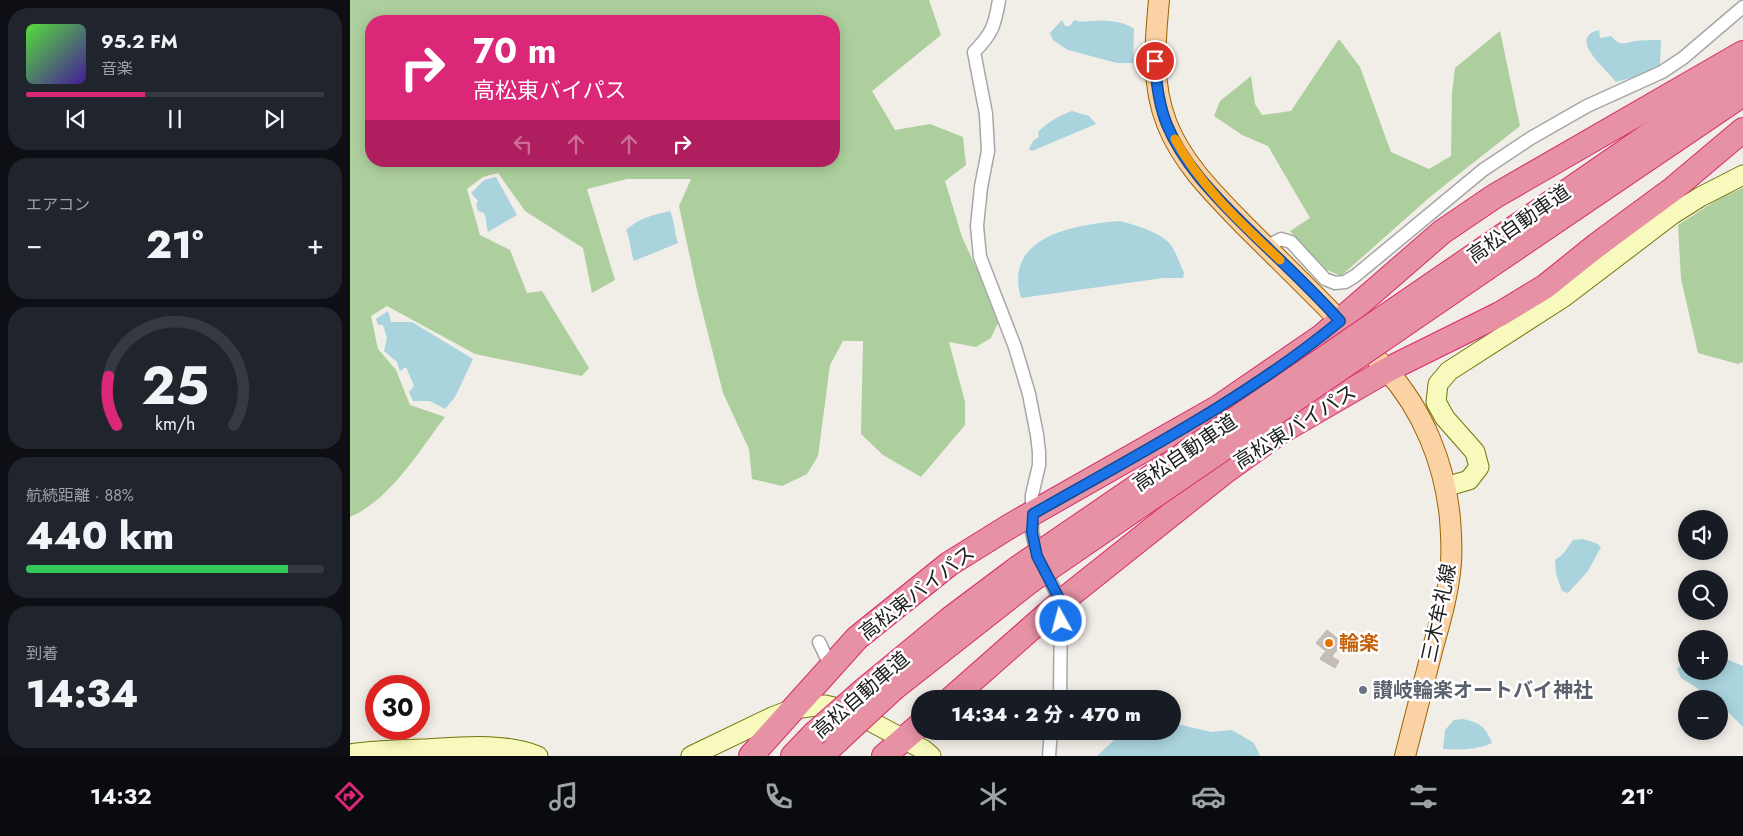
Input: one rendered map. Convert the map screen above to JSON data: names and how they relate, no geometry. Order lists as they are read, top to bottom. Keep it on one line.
{"streets":{"highway":["高松自動車道","高松東バイパス"],"main road":["三木牟礼線"]},"crossings":[["高松東バイパス","三木牟礼線"]],"places":["輪楽","讃岐輪楽オートバイ神社"],"page":{"turn":["70 m","高松東バイパス"],"song":["95.2 FM","音楽"],"tile":["エアコン",["航続距離 · 88%","440 km"],["到着","14:34"]],"heat":["−","21°","+"],"map_buttons":["+","−"],"limit":"30","trip":"14:34 · 2 分 · 470 m","tabs":["14:32","21°"],"gauge":["25","km/h"]}}
